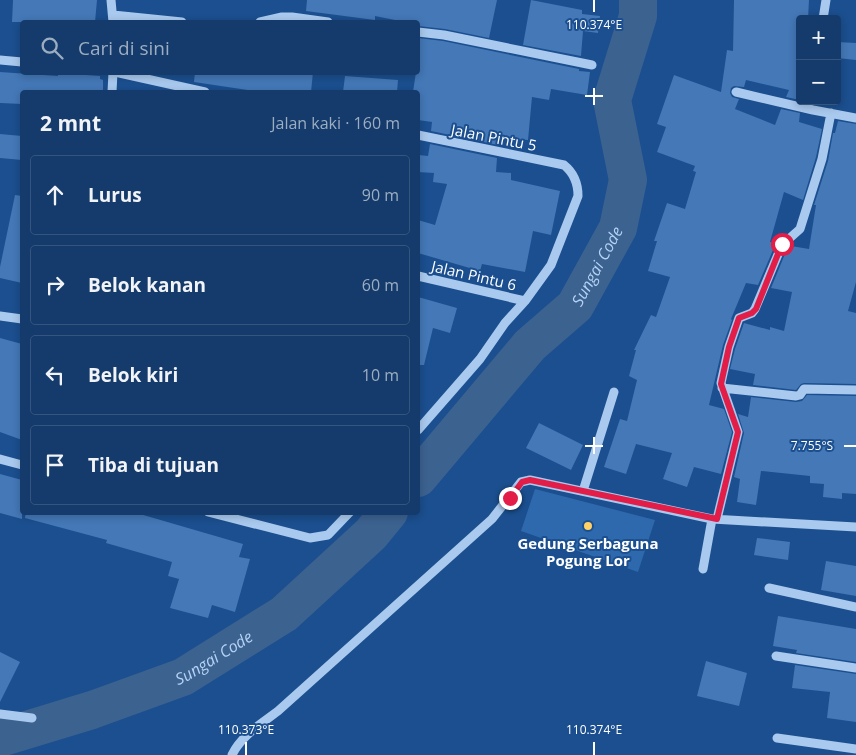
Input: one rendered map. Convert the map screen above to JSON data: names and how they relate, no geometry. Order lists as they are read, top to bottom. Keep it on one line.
{"streets":{"street":["Jalan Pintu 5","Jalan Pintu 6"]},"crossings":[["Jalan Pintu 5","Jalan Pintu 6"]],"water":["Sungai Code"],"places":["Gedung Serbaguna Pogung Lor"],"page":{"map_buttons":["+","−"],"search":"Cari di sini","heading":["2 mnt","Jalan kaki · 160 m"],"list":[["Lurus","90 m"],["Belok kanan","60 m"],["Belok kiri","10 m"],"Tiba di tujuan"]},"coordinates":["110.374°E","7.755°S","110.373°E"]}
